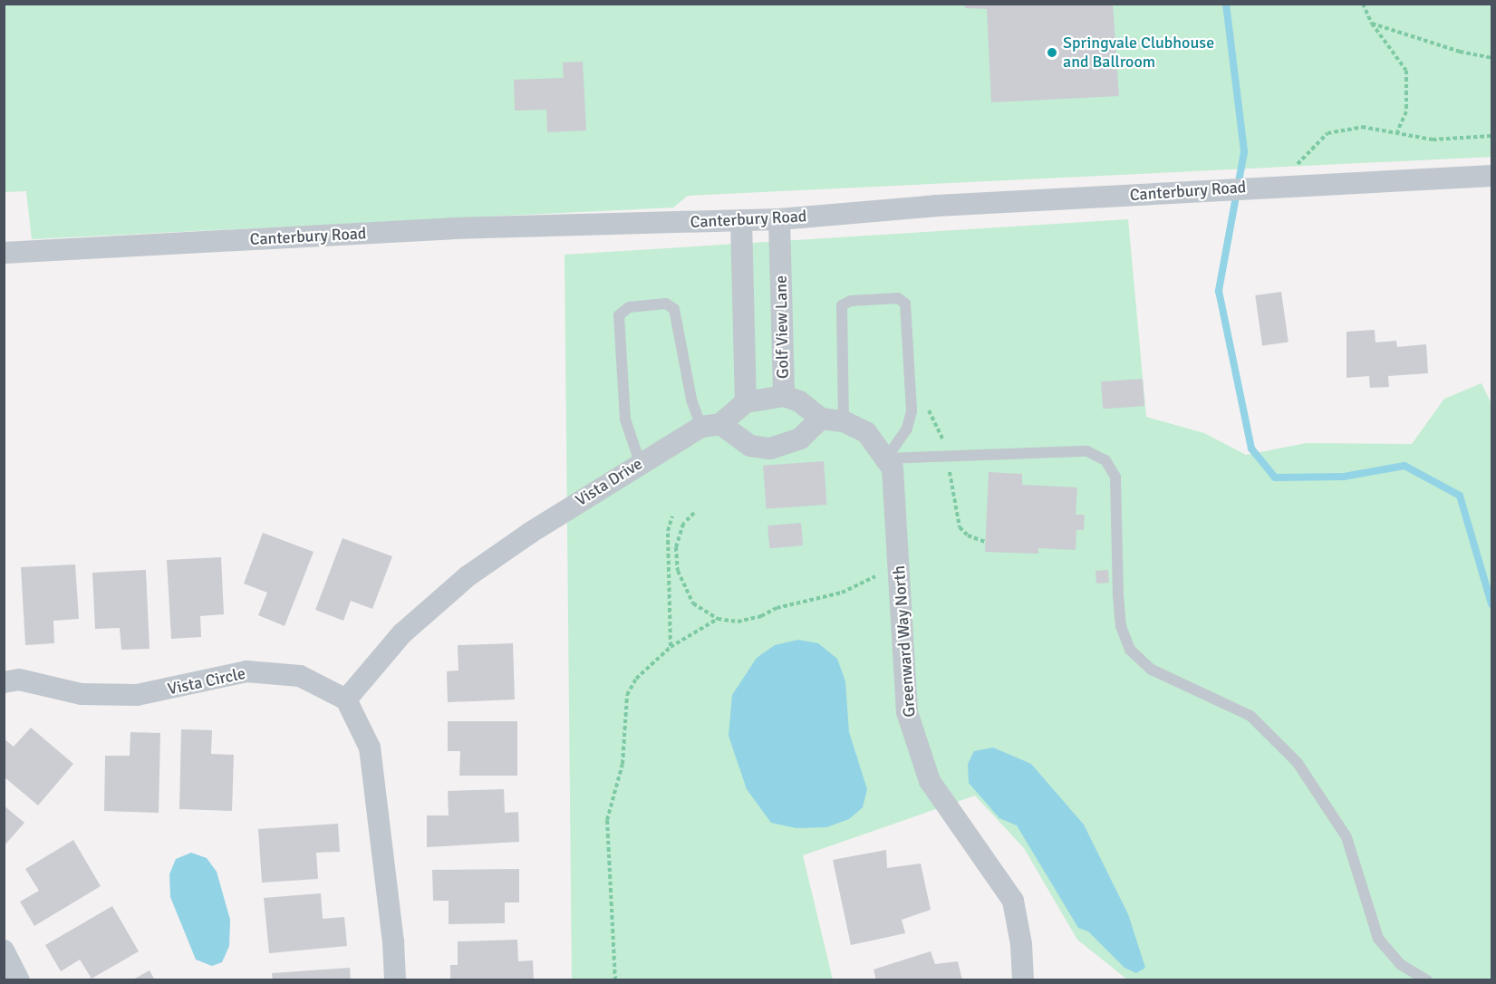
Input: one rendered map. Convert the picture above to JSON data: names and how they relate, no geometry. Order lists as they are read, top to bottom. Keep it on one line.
{"streets":{"street":["Canterbury Road","Golf View Lane","Vista Drive","Greenward Way North","Vista Circle"]},"crossings":[["Canterbury Road","Golf View Lane"],["Vista Drive","Vista Circle"]],"places":["Springvale Clubhouse and Ballroom"]}
